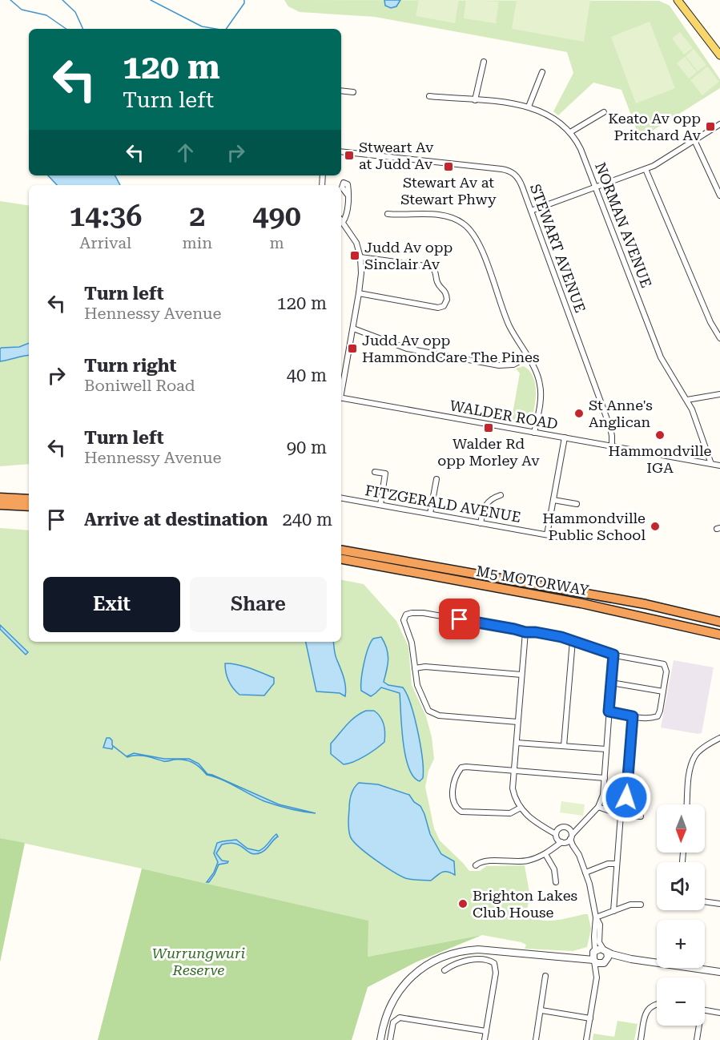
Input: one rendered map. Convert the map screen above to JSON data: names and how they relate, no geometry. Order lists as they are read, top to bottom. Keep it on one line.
{"streets":{"highway":["M5 MOTORWAY"],"street":["NORMAN AVENUE","STEWART AVENUE","WALDER ROAD","FITZGERALD AVENUE"]},"crossings":[["NORMAN AVENUE","WALDER ROAD"],["STEWART AVENUE","WALDER ROAD"]],"parks":["Wurrungwuri Reserve"],"places":{"transit":["Keato Av opp Pritchard Av","Stweart Av at Judd Av","Stewart Av at Stewart Phwy","Judd Av opp Sinclair Av","Judd Av opp HammondCare The Pines","Walder Rd opp Morley Av"],"other":["St Anne's Anglican","Hammondville IGA","Hammondville Public School","Brighton Lakes Club House"]},"north":"bottom","page":{"turn":["120 m","Turn left"],"eta":["14:36","Arrival","2","min","490","m"],"list":[{"name":"Turn left","note":"Hennessy Avenue","value":"120 m"},{"name":"Turn right","note":"Boniwell Road","value":"40 m"},{"name":"Turn left","note":"Hennessy Avenue","value":"90 m"},{"name":"Arrive at destination","value":"240 m"}],"buttons":["Exit","Share"],"map_buttons":["+","−"]}}
